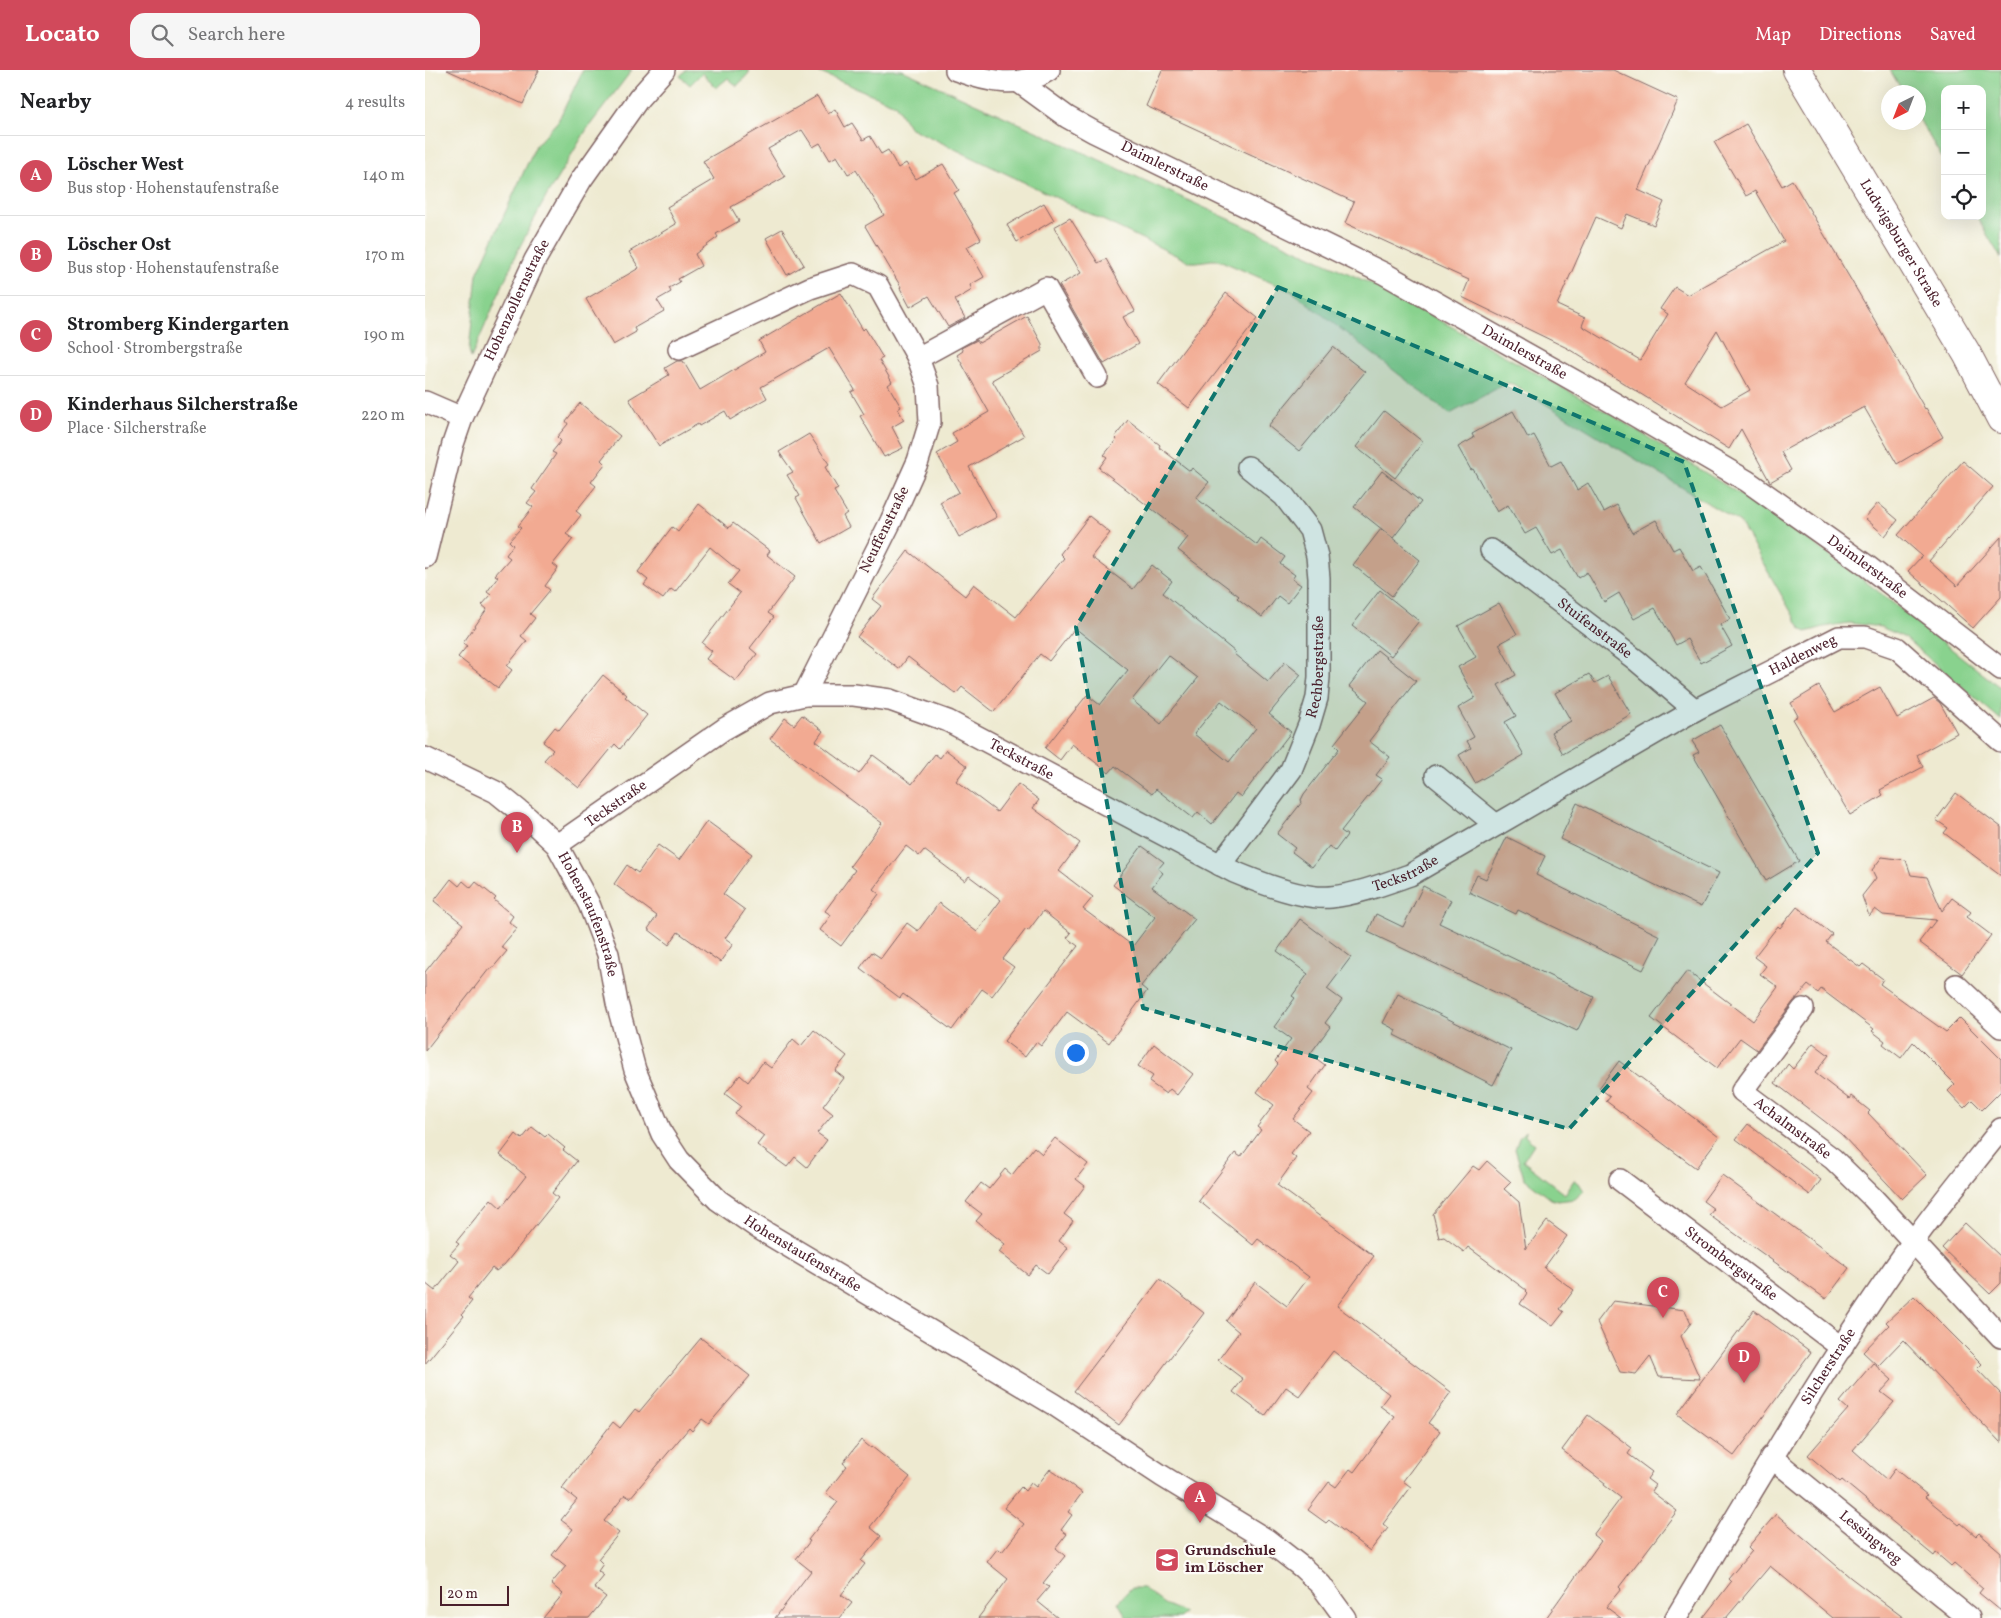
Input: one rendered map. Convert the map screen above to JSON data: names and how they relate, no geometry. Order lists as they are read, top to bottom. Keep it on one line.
{"streets":{"street":["Daimlerstraße","Ludwigsburger Straße","Hohenzollernstraße","Neuffenstraße","Stuifenstraße","Haldenweg","Rechbergstraße","Teckstraße","Hohenstaufenstraße","Achalmstraße","Strombergstraße","Silcherstraße","Lessingweg"]},"crossings":[["Neuffenstraße","Teckstraße"],["Stuifenstraße","Haldenweg"],["Stuifenstraße","Teckstraße"],["Haldenweg","Teckstraße"],["Rechbergstraße","Teckstraße"],["Teckstraße","Hohenstaufenstraße"],["Achalmstraße","Silcherstraße"],["Strombergstraße","Silcherstraße"],["Silcherstraße","Lessingweg"]],"places":{"school or university":["Grundschule im Löscher"]},"scale_bar":"20 m","north":"bottom left","page":{"header":"Locato","search":"Search here","nav":["Map","Directions","Saved"],"heading":["Nearby","4 results"],"map_buttons":["+","−"],"list":[{"mark":"A","name":"Löscher West","note":"Bus stop · Hohenstaufenstraße","value":"140 m"},{"mark":"B","name":"Löscher Ost","note":"Bus stop · Hohenstaufenstraße","value":"170 m"},{"mark":"C","name":"Stromberg Kindergarten","note":"School · Strombergstraße","value":"190 m"},{"mark":"D","name":"Kinderhaus Silcherstraße","note":"Place · Silcherstraße","value":"220 m"}],"pins":["B","C","D","A"],"scale":"20 m"}}
